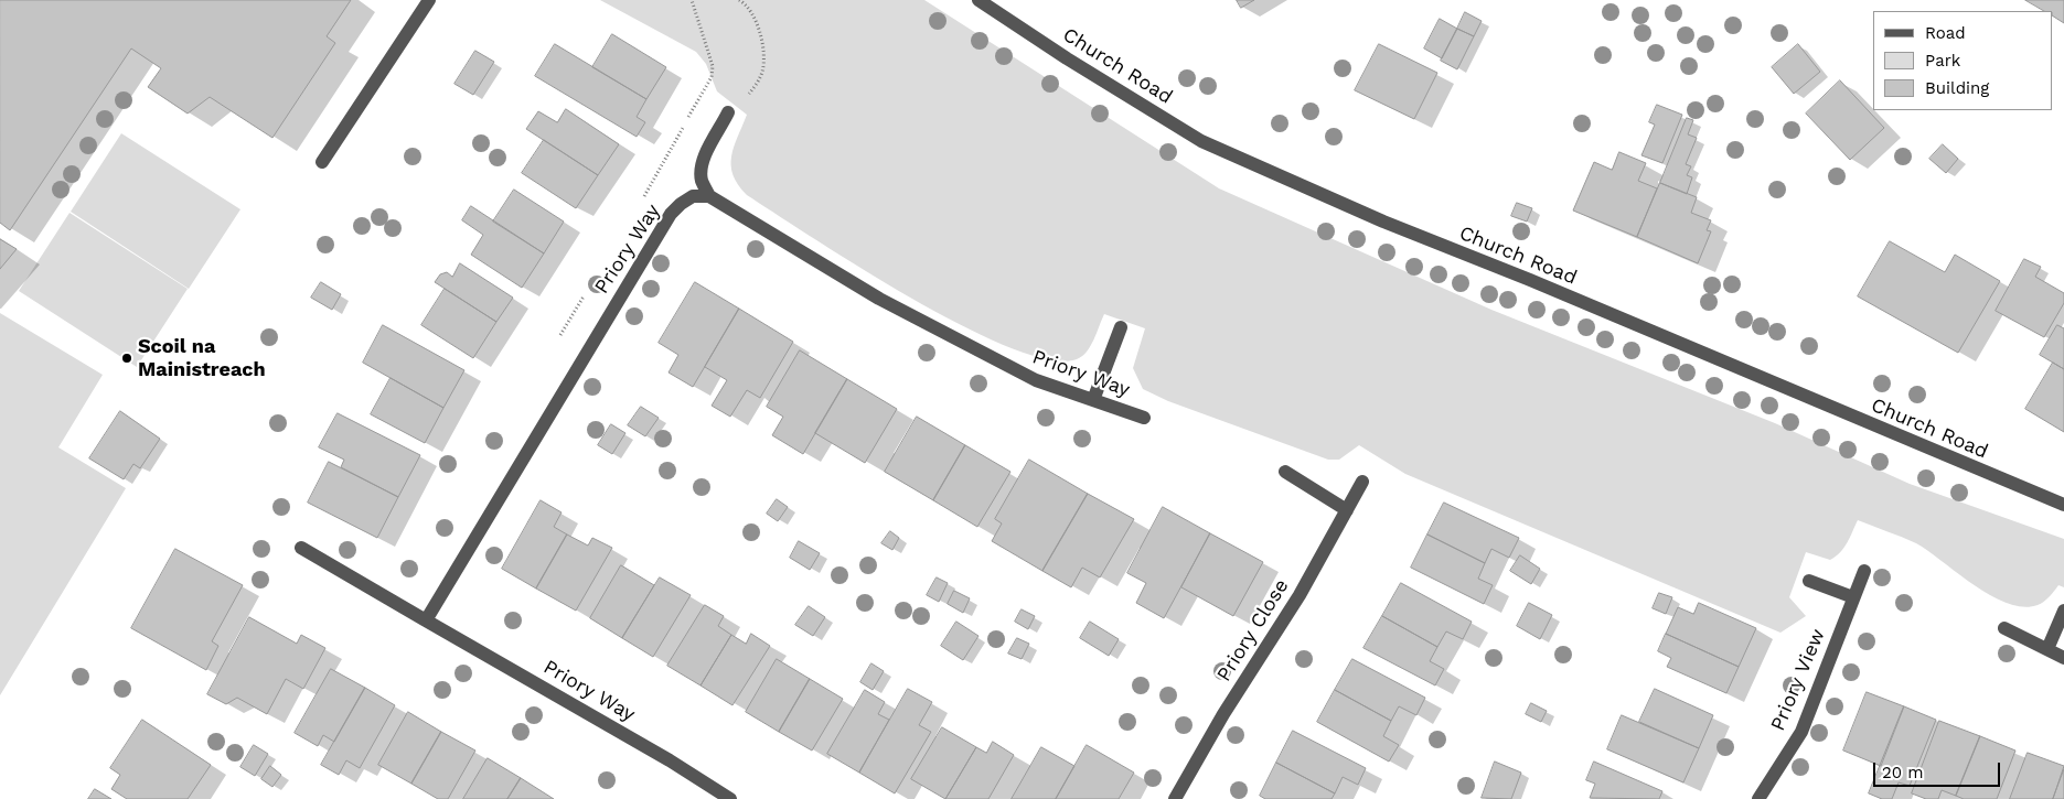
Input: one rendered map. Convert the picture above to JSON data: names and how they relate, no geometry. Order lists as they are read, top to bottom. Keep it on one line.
{"streets":{"street":["Church Road","Priory Way","Priory Close","Priory View"]},"places":["Scoil na Mainistreach"],"legend":["Road","Park","Building"],"scale_bar":"20 m"}
